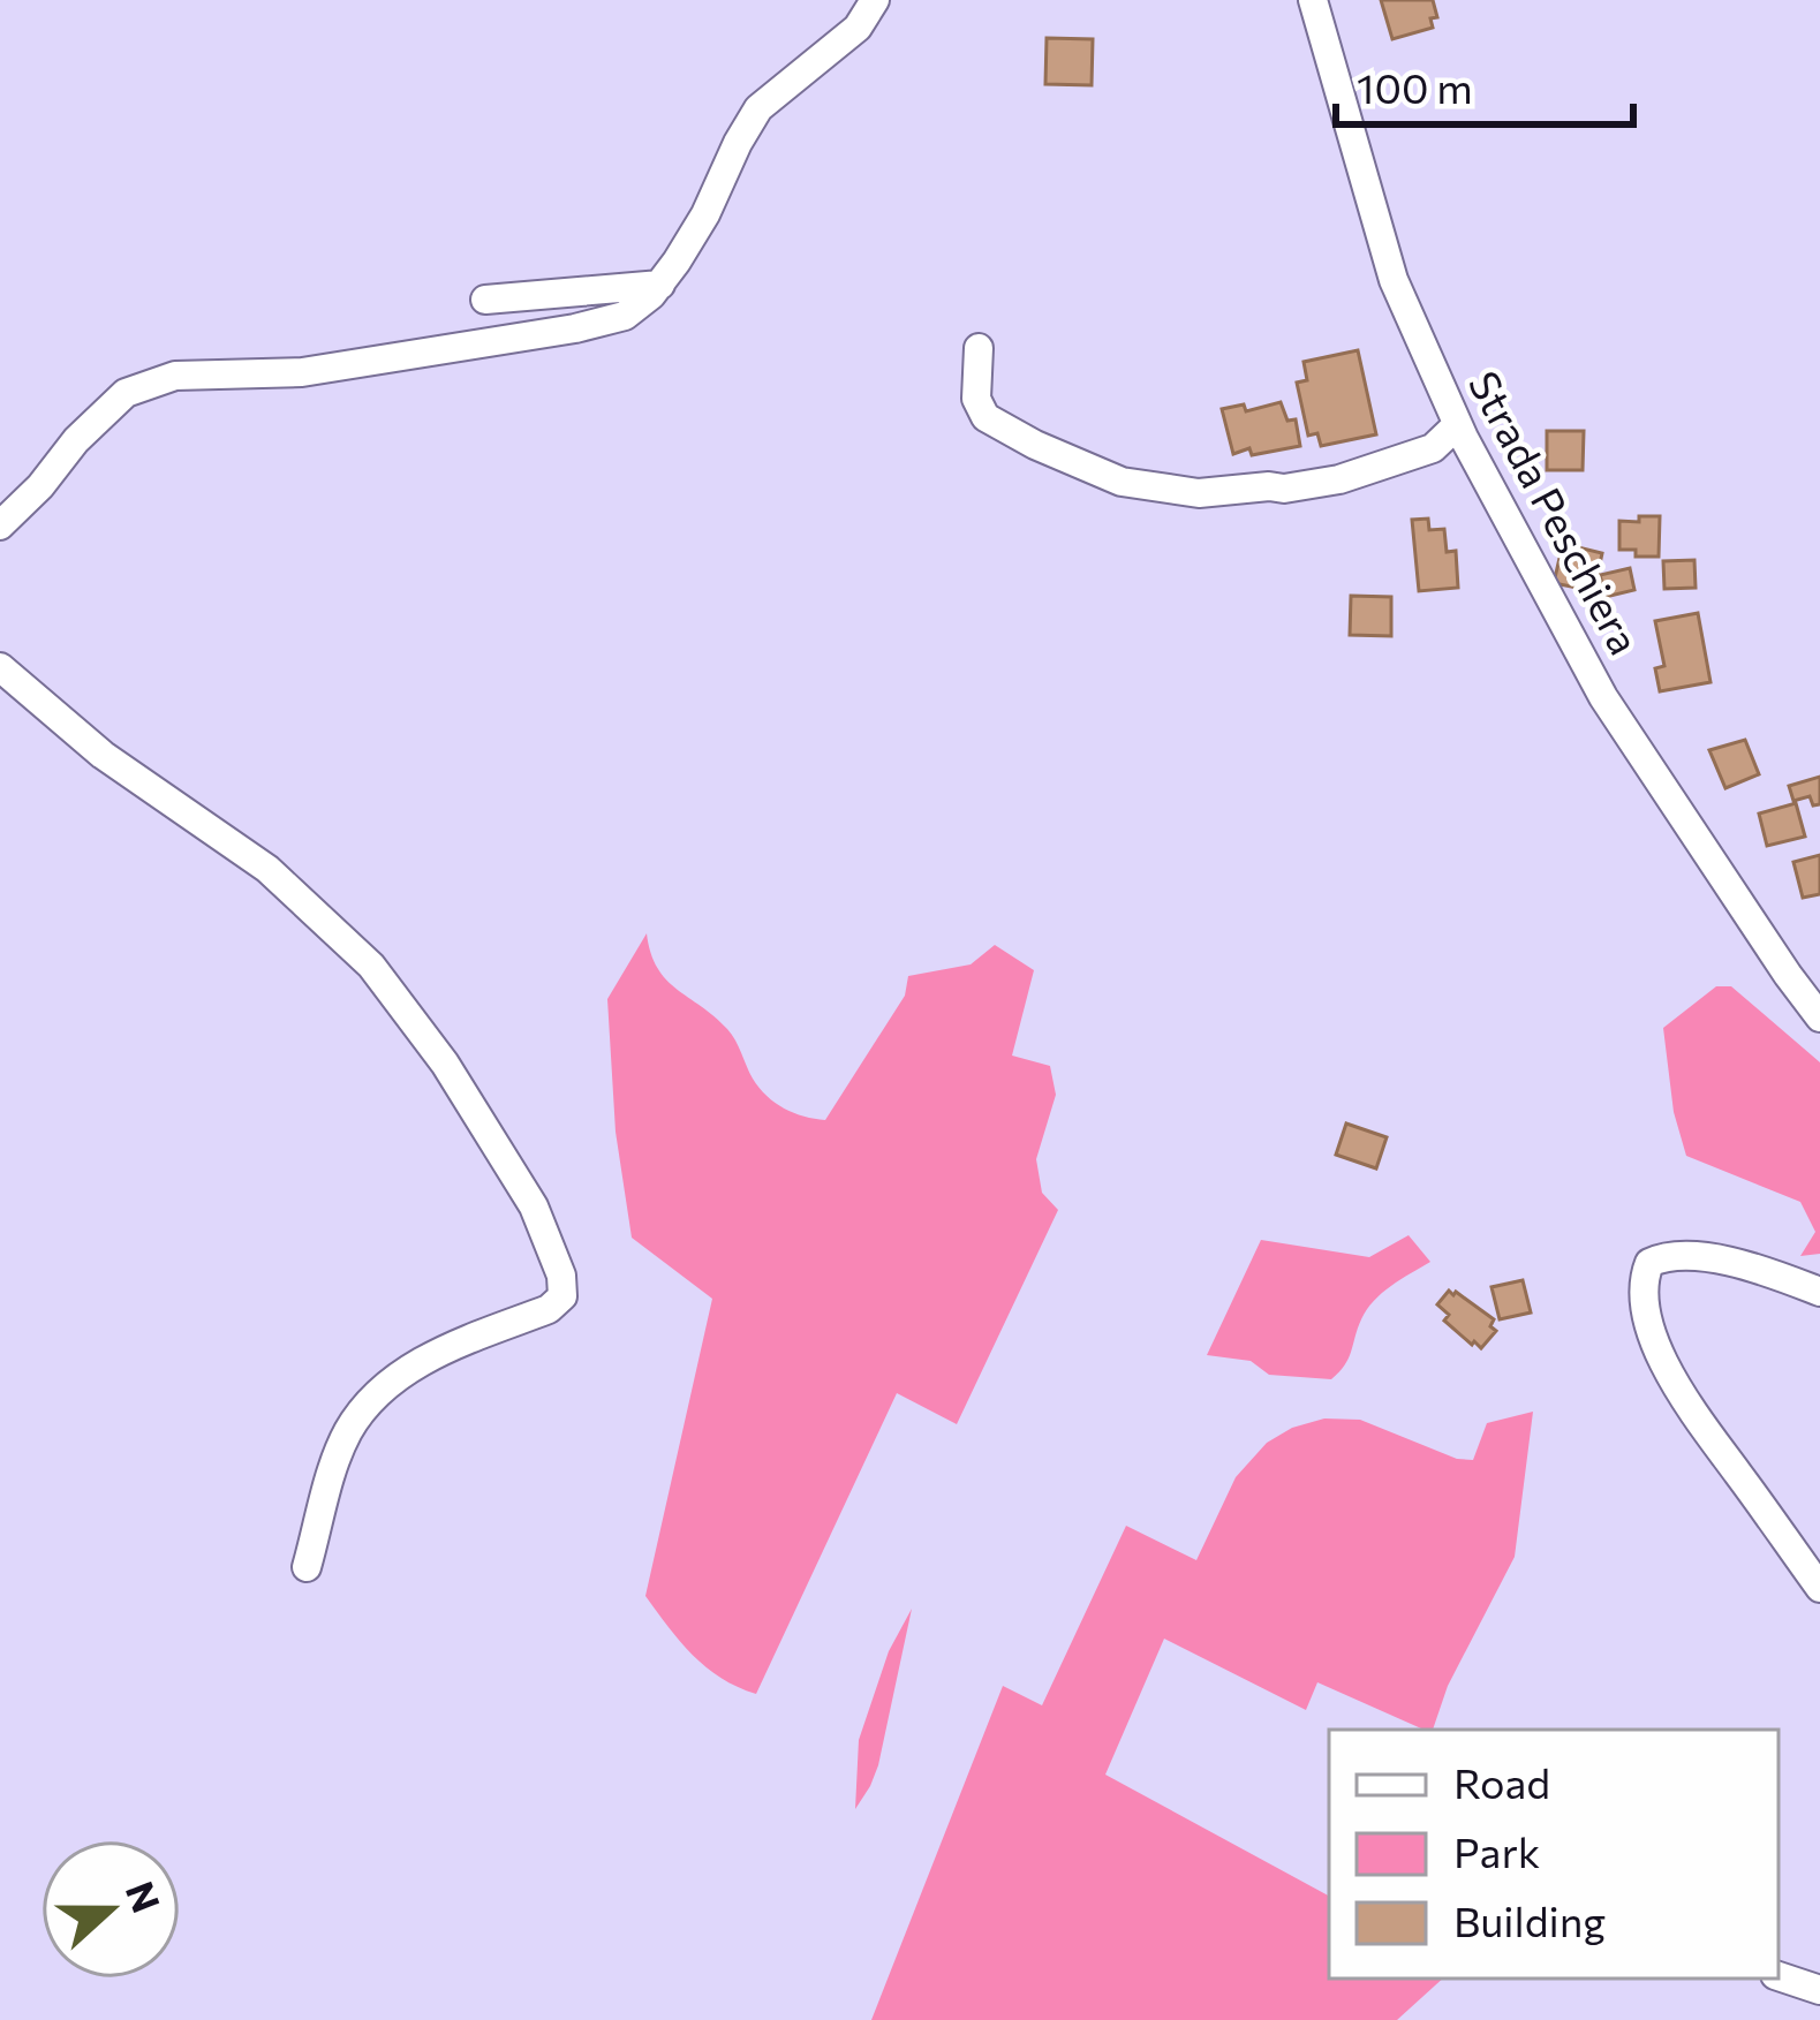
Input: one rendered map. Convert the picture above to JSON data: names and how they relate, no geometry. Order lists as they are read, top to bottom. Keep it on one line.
{"streets":{"street":["Strada Peschiera"]},"legend":["Road","Park","Building"],"scale_bar":"100 m","north":"right"}
